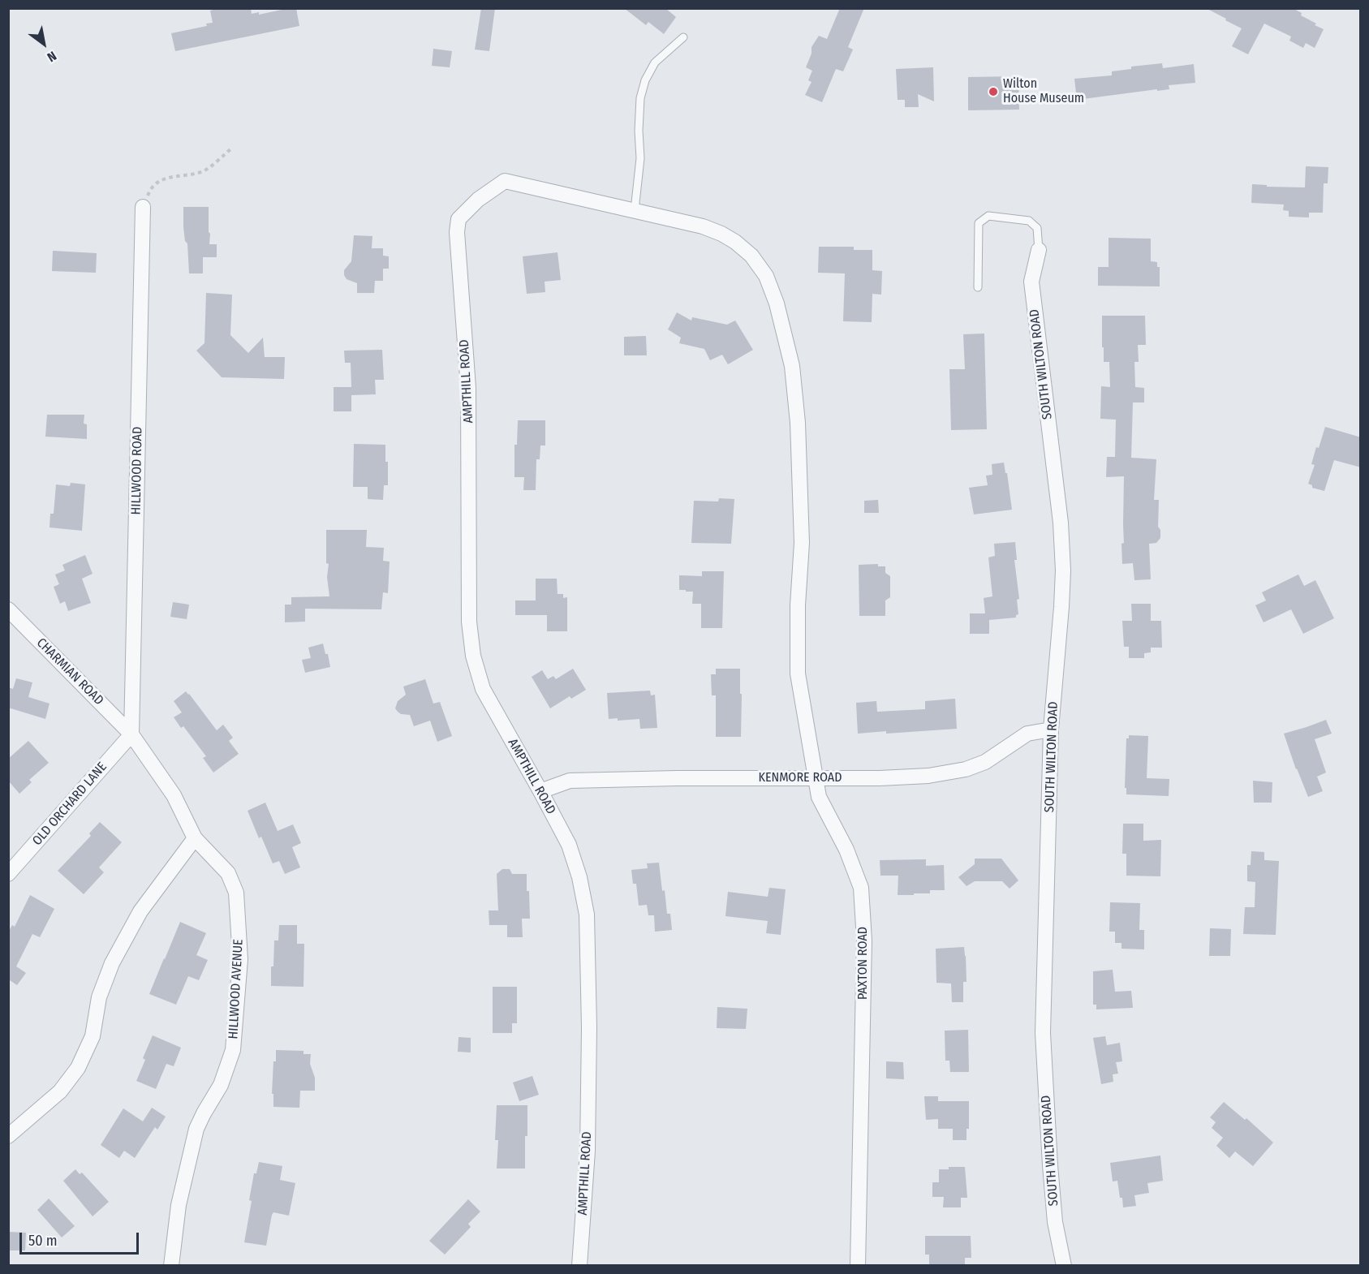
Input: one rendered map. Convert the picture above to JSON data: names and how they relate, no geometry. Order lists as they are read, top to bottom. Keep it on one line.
{"streets":{"street":["SOUTH WILTON ROAD","AMPTHILL ROAD","HILLWOOD ROAD","CHARMIAN ROAD","KENMORE ROAD","OLD ORCHARD LANE","PAXTON ROAD","HILLWOOD AVENUE"]},"crossings":[["SOUTH WILTON ROAD","KENMORE ROAD"],["AMPTHILL ROAD","KENMORE ROAD"],["AMPTHILL ROAD","PAXTON ROAD"],["HILLWOOD ROAD","CHARMIAN ROAD"],["HILLWOOD ROAD","OLD ORCHARD LANE"],["HILLWOOD ROAD","HILLWOOD AVENUE"],["CHARMIAN ROAD","OLD ORCHARD LANE"],["CHARMIAN ROAD","HILLWOOD AVENUE"],["KENMORE ROAD","PAXTON ROAD"],["OLD ORCHARD LANE","HILLWOOD AVENUE"]],"places":["Wilton House Museum"],"scale_bar":"50 m","north":"bottom right"}
